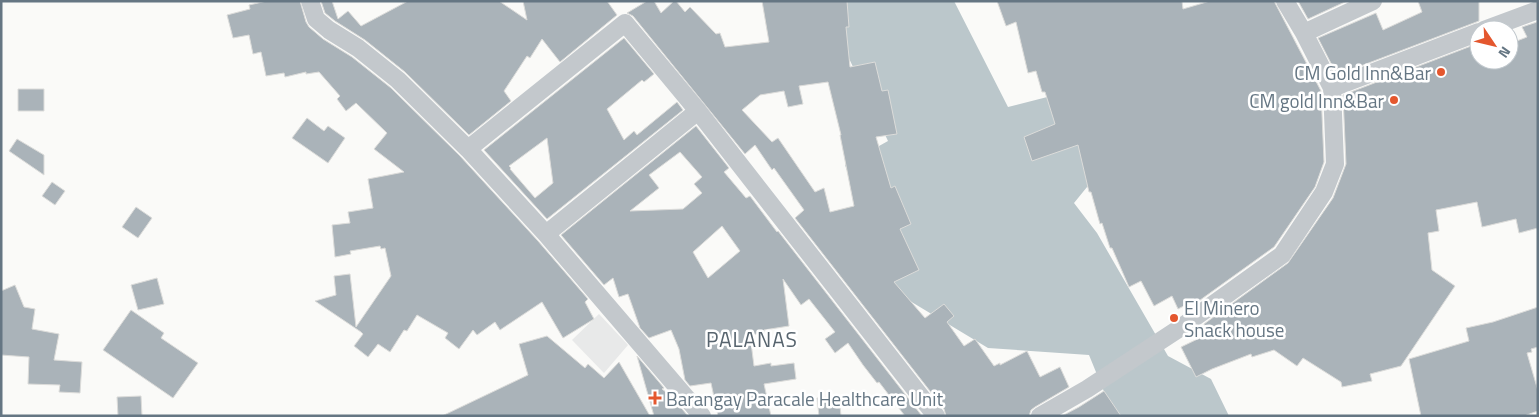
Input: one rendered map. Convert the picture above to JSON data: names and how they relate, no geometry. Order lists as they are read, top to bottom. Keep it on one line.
{"districts":["PALANAS"],"places":{"other":["CM Gold Inn&Bar","CM gold Inn&Bar","El Minero Snack house"],"health":["Barangay Paracale Healthcare Unit"]},"north":"bottom right"}
